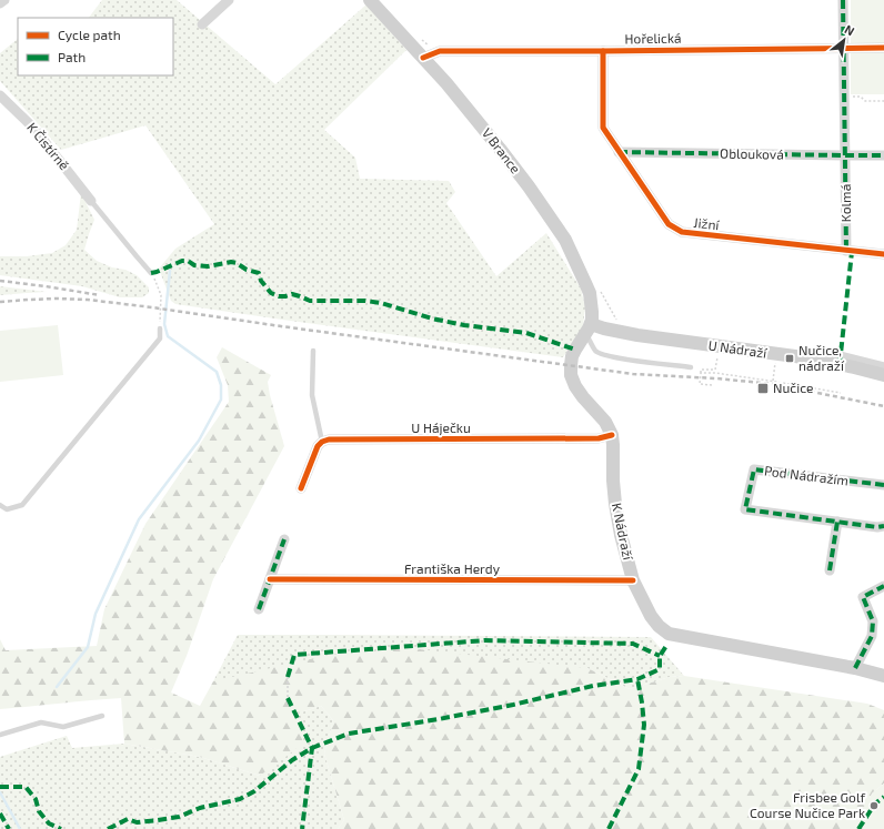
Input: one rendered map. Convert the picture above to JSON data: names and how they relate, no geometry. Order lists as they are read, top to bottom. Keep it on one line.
{"streets":{"main road":["V Brance","U Nádraží","K Nádraží"],"street":["Hořelická","K Čistírně","Oblouková","Kolmá","Jižní","U Háječku","Pod Nádražím","Františka Herdy"]},"crossings":[["Hořelická","V Brance"],["Hořelická","Kolmá"],["Hořelická","Jižní"],["V Brance","U Nádraží"],["V Brance","K Nádraží"],["Oblouková","Kolmá"],["Oblouková","Jižní"],["Kolmá","Jižní"],["U Nádraží","K Nádraží"],["U Háječku","K Nádraží"],["K Nádraží","Františka Herdy"]],"places":{"transit":["Nučice, nádraží","Nučice"],"other":["Frisbee Golf Course Nučice Park"]},"legend":["Cycle path","Path"],"north":"top right"}
